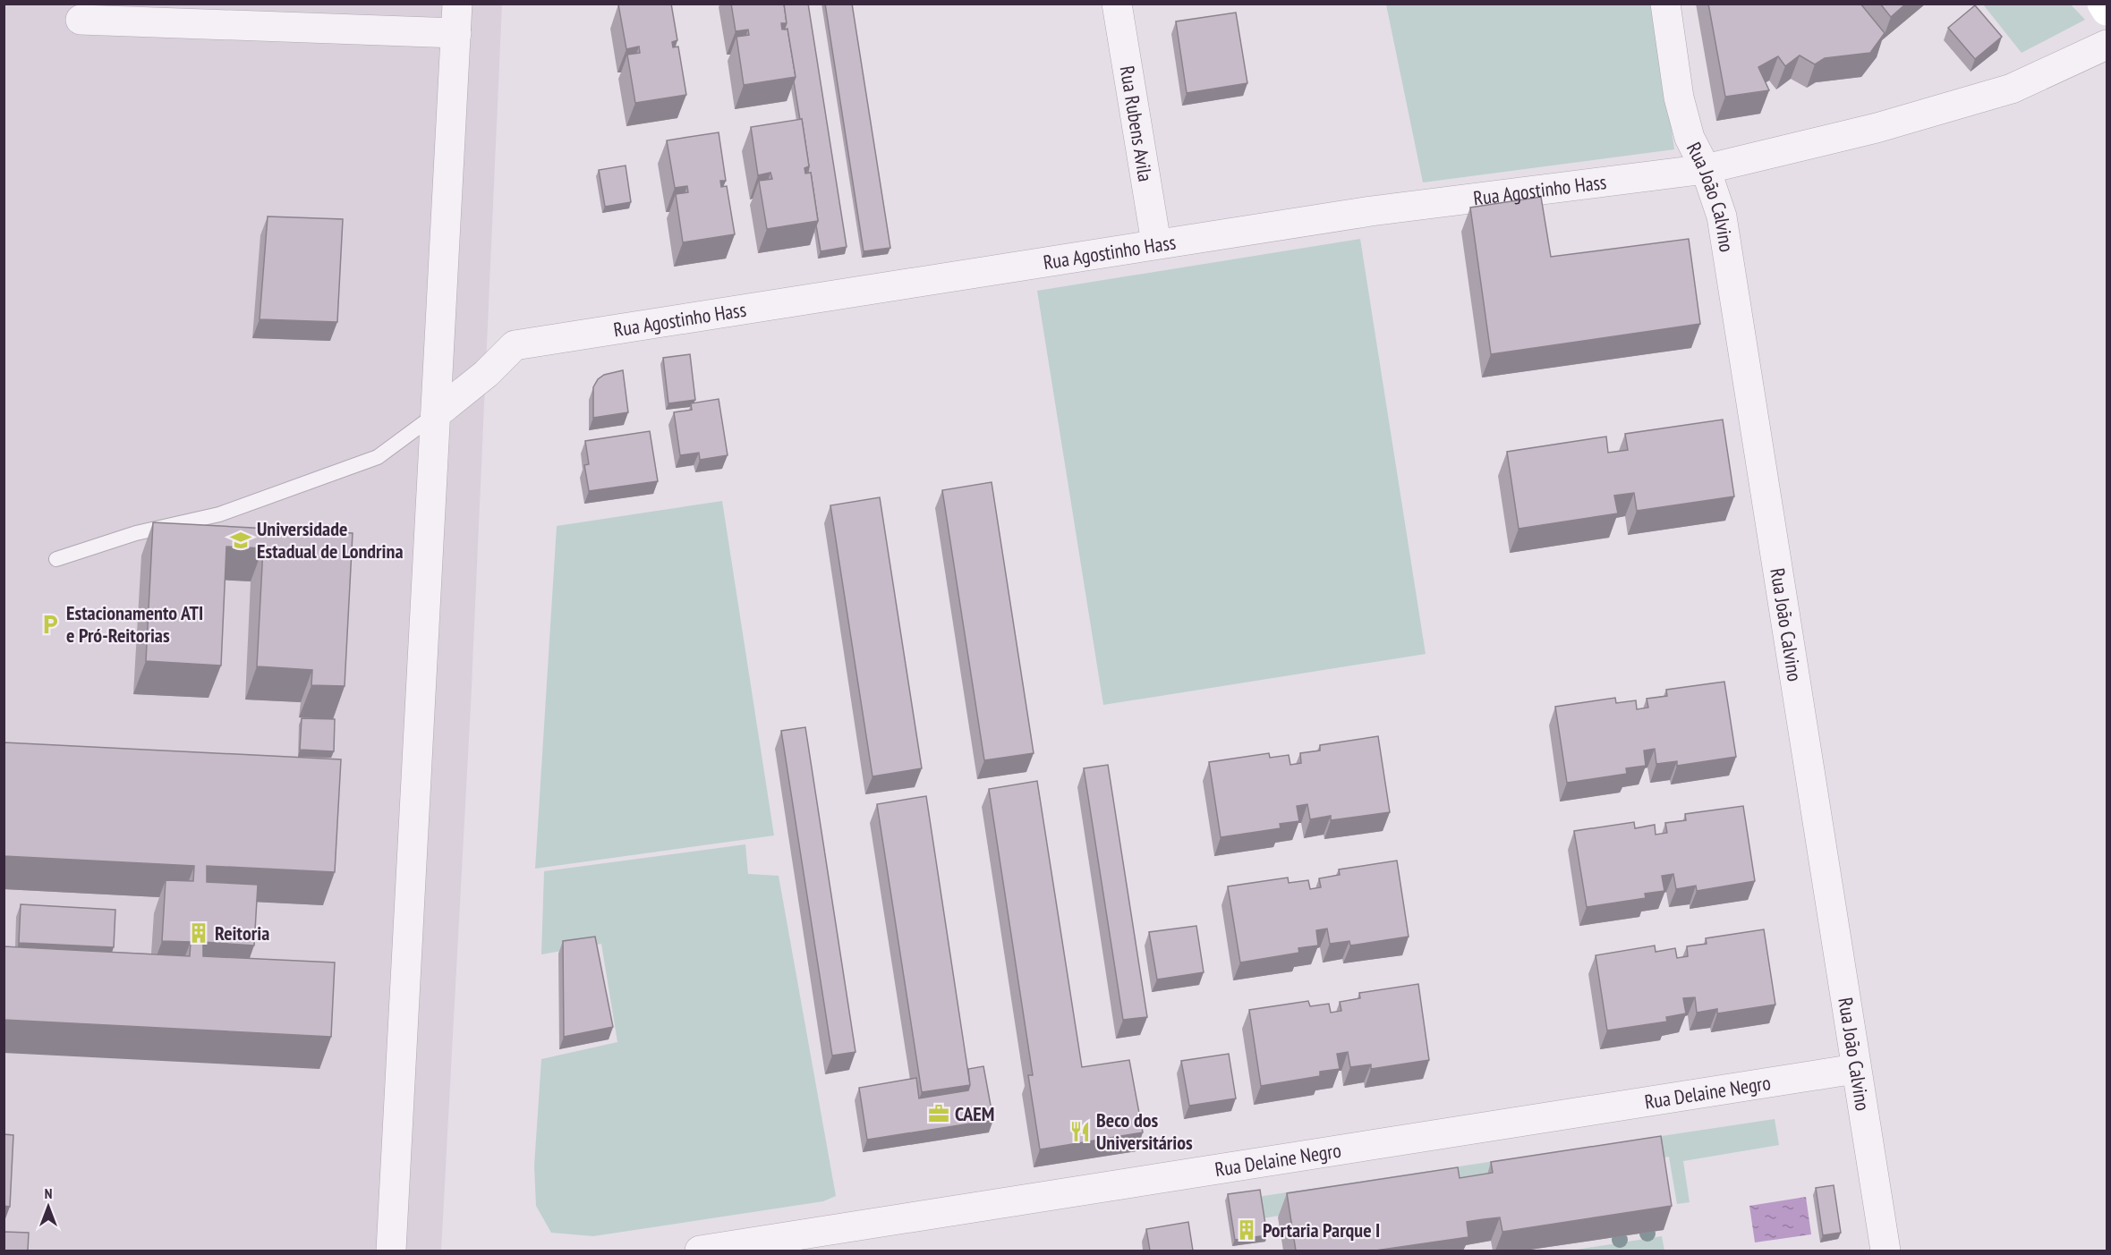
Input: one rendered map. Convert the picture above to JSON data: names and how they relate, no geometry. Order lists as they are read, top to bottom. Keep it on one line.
{"streets":{"street":["Rua Rubens Avila","Rua Agostinho Hass","Rua João Calvino","Rua Delaine Negro"]},"crossings":[["Rua Rubens Avila","Rua Agostinho Hass"],["Rua Agostinho Hass","Rua João Calvino"],["Rua João Calvino","Rua Delaine Negro"]],"places":{"school or university":["Universidade Estadual de Londrina"],"parking":["Estacionamento ATI e Pró-Reitorias"],"building":["Reitoria","Portaria Parque I"],"office":["CAEM"],"restaurant":["Beco dos Universitários"]},"north":"top"}
